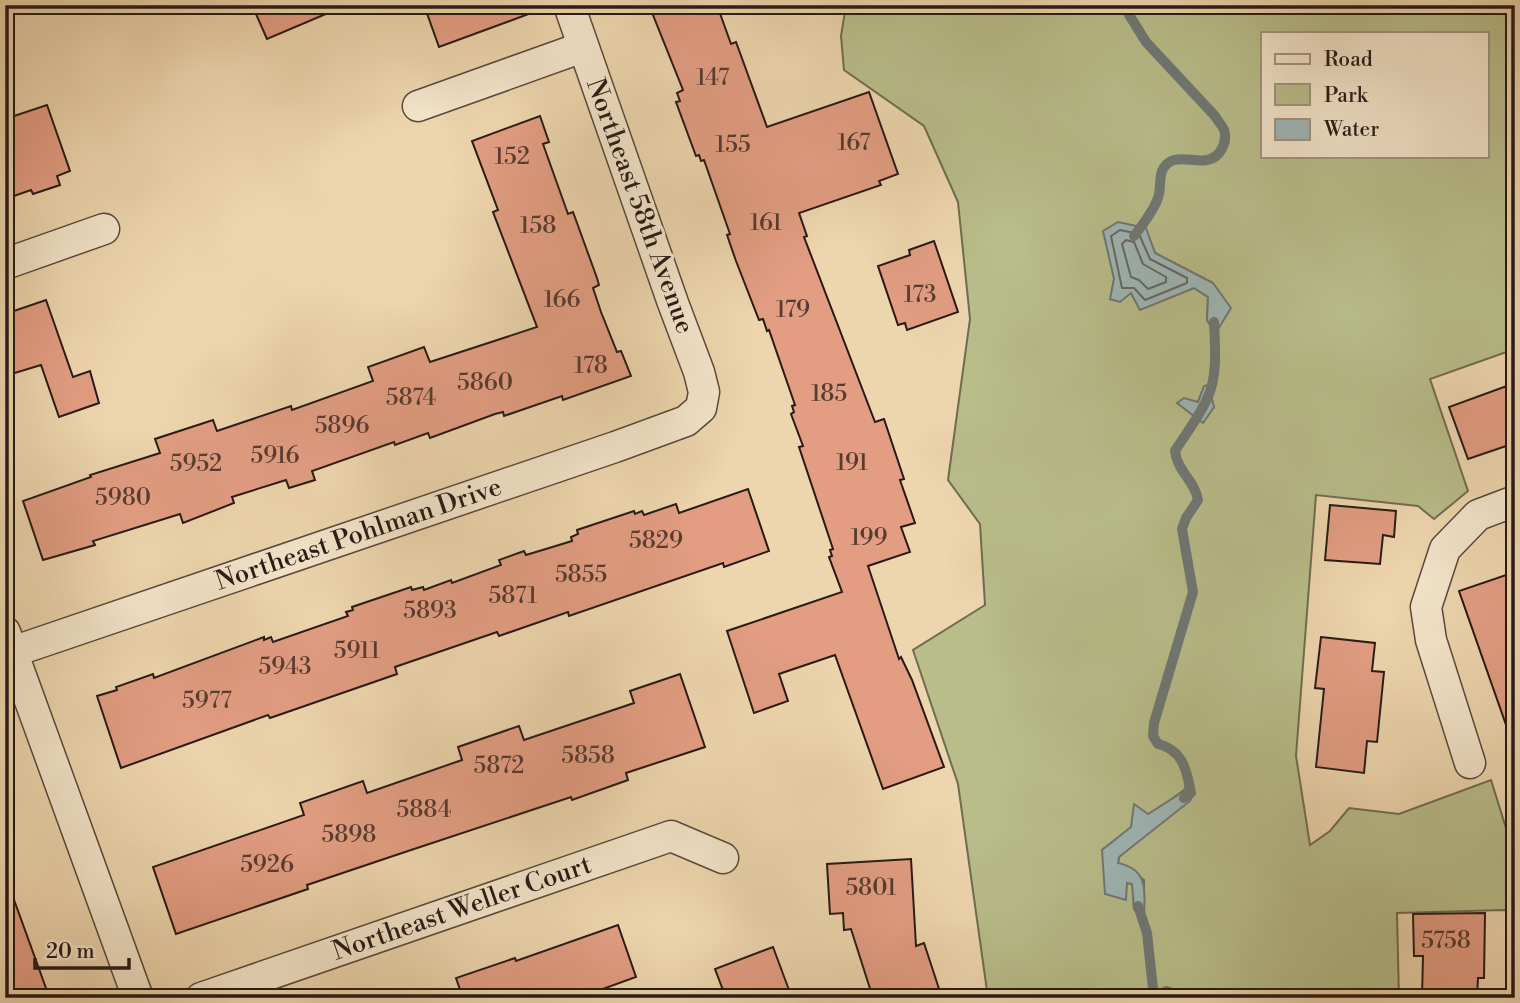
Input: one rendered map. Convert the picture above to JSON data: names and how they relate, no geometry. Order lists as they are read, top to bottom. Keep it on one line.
{"streets":{"street":["Northeast 58th Avenue","Northeast Pohlman Drive","Northeast Weller Court"]},"crossings":[["Northeast 58th Avenue","Northeast Pohlman Drive"]],"house_numbers":["147","167","155","152","161","158","173","166","179","178","5860","185","5874","5896","5916","191","5952","5980","199","5829","5855","5871","5893","5911","5943","5977","5858","5872","5884","5898","5926","5801","5758"],"legend":["Road","Park","Water"],"scale_bar":"20 m"}
